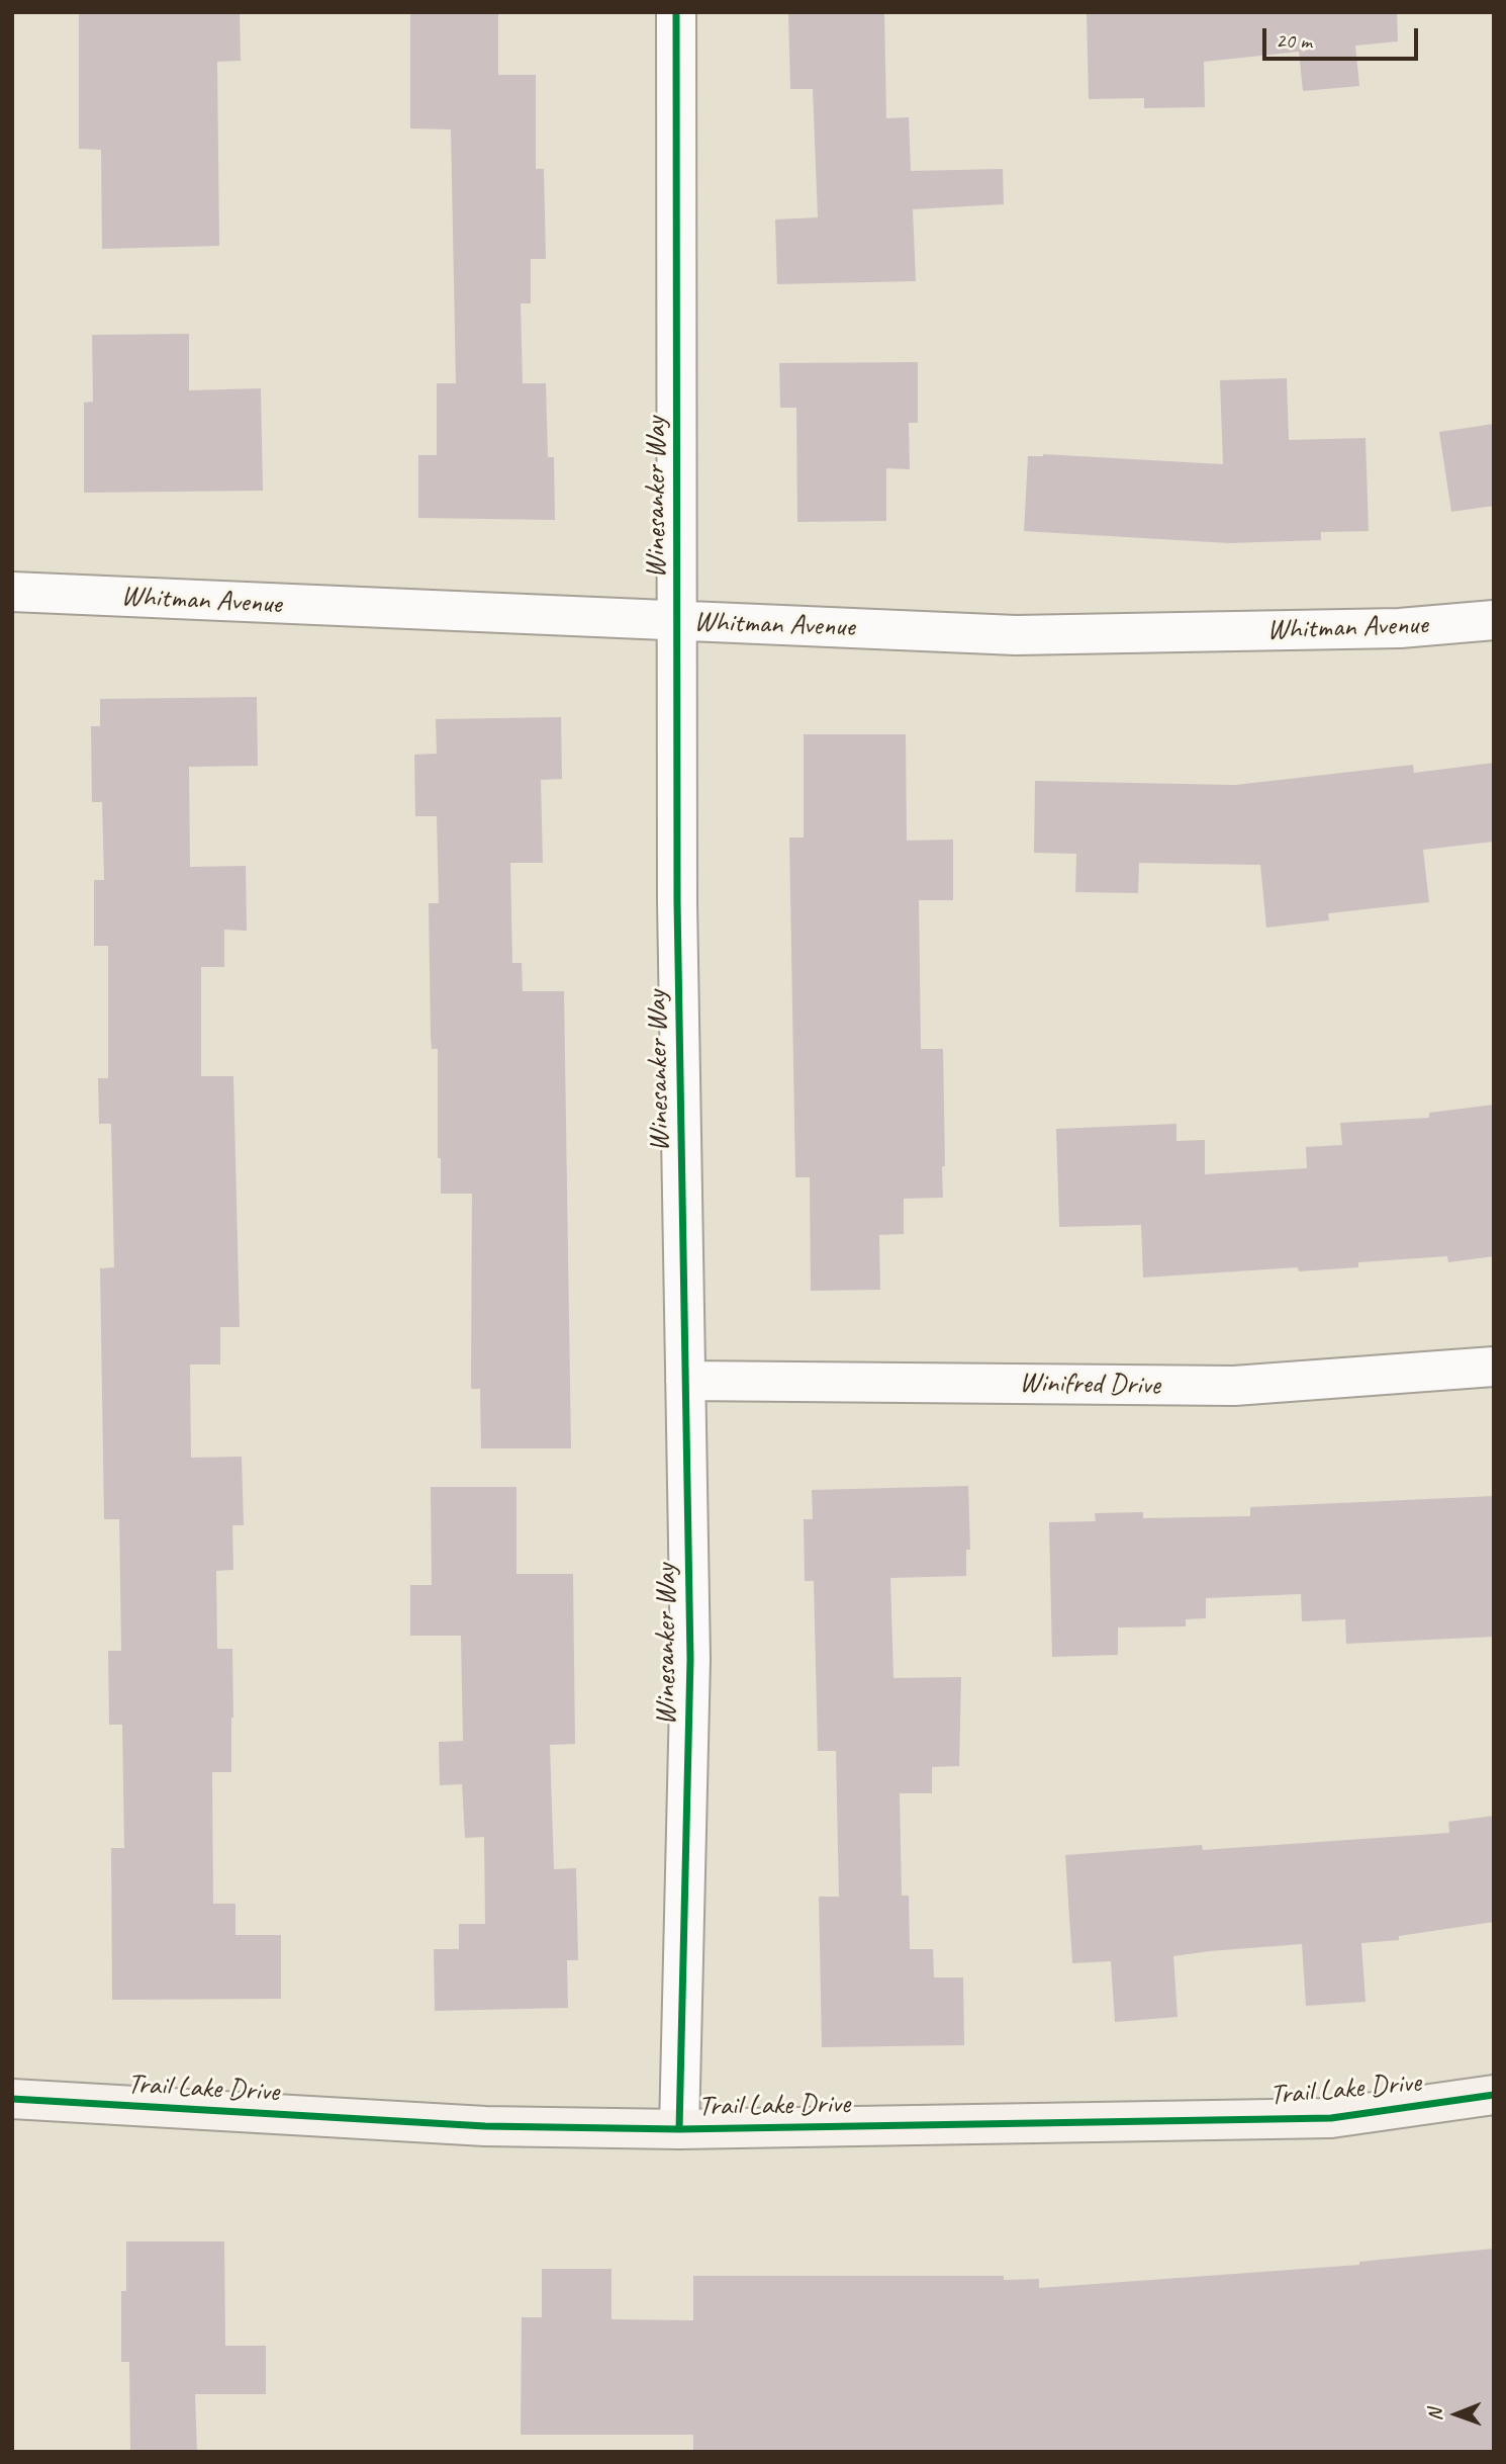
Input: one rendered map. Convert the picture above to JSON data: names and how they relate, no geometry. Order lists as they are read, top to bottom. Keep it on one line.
{"streets":{"street":["Winesanker Way","Whitman Avenue","Winifred Drive","Trail Lake Drive"]},"crossings":[["Winesanker Way","Whitman Avenue"],["Winesanker Way","Winifred Drive"],["Winesanker Way","Trail Lake Drive"]],"scale_bar":"20 m","north":"left"}
